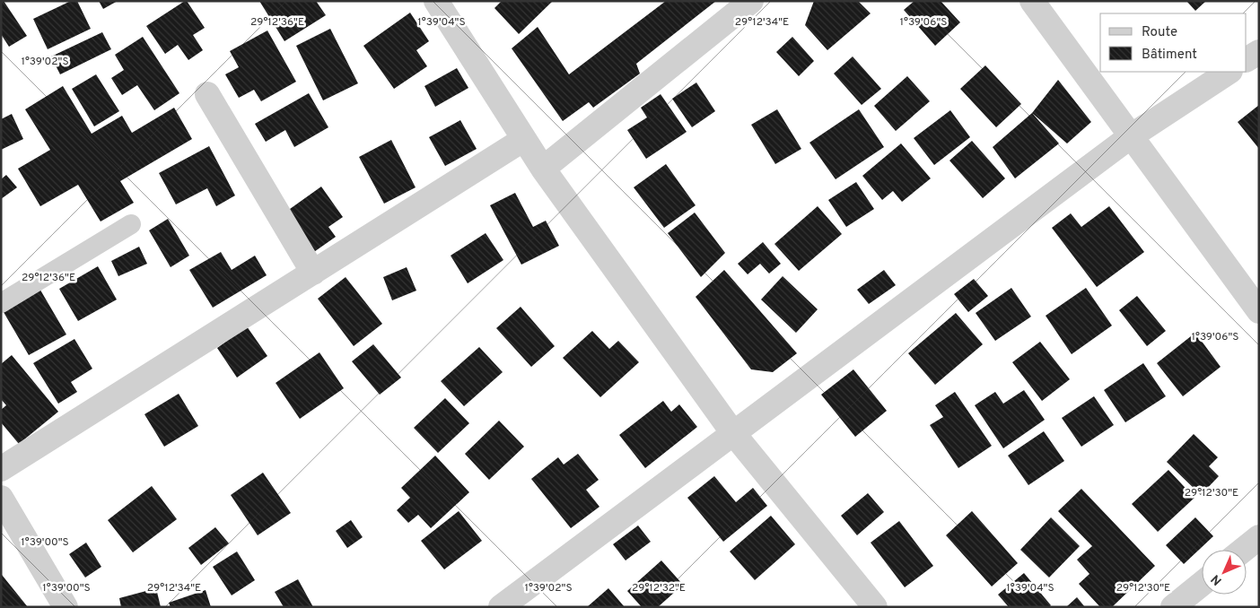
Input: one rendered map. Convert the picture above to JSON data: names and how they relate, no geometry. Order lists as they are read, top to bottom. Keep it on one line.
{"legend":["Route","Bâtiment"],"north":"bottom left","coordinates":["29°12'36\"E","1°39'04\"S","29°12'34\"E","1°39'06\"S","1°39'02\"S","29°12'30\"E","1°39'00\"S","29°12'32\"E"]}
